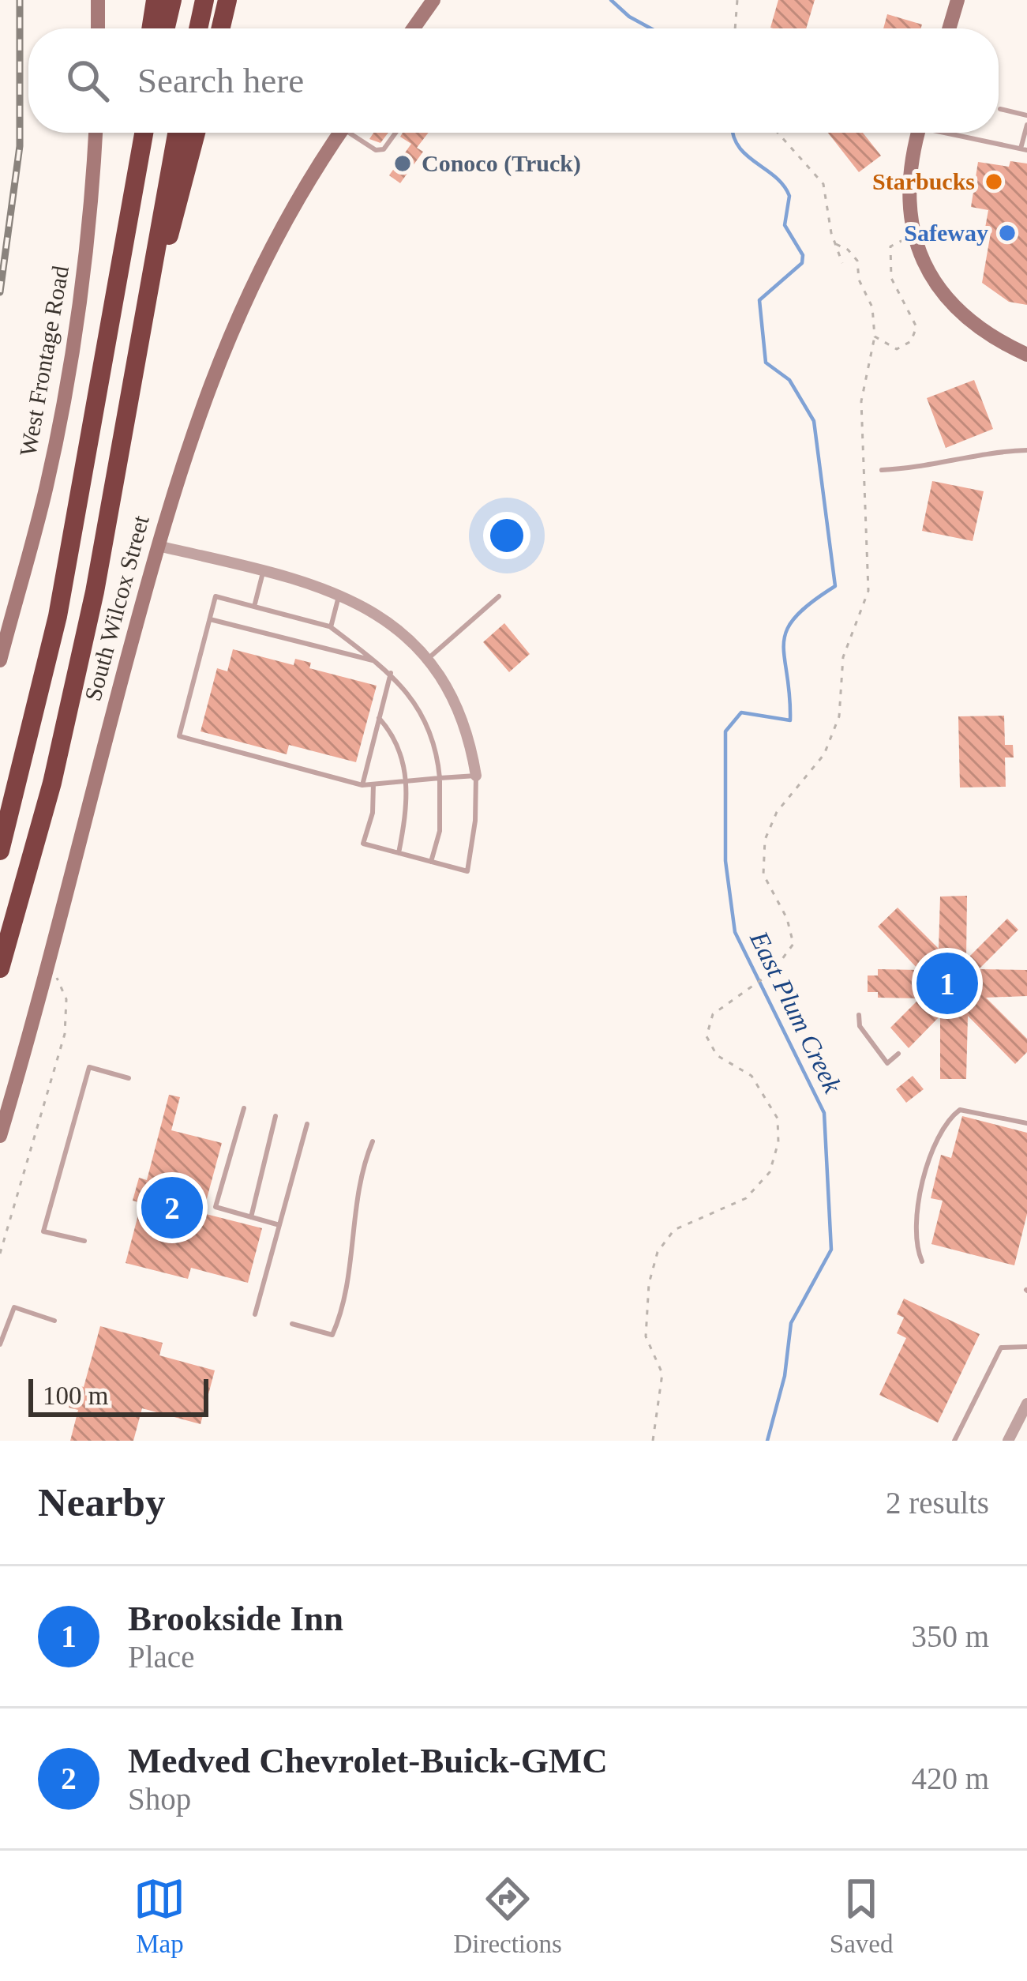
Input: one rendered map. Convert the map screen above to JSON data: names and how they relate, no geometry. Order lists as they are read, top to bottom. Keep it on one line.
{"streets":{"main road":["West Frontage Road","South Wilcox Street"]},"water":["East Plum Creek"],"places":["Conoco (Truck)","Starbucks","Safeway"],"scale_bar":"100 m","page":{"search":"Search here","pins":["1","2"],"scale":"100 m","heading":["Nearby","2 results"],"list":[{"mark":"1","name":"Brookside Inn","note":"Place","value":"350 m"},{"mark":"2","name":"Medved Chevrolet-Buick-GMC","note":"Shop","value":"420 m"}],"nav":["Map","Directions","Saved"]}}
